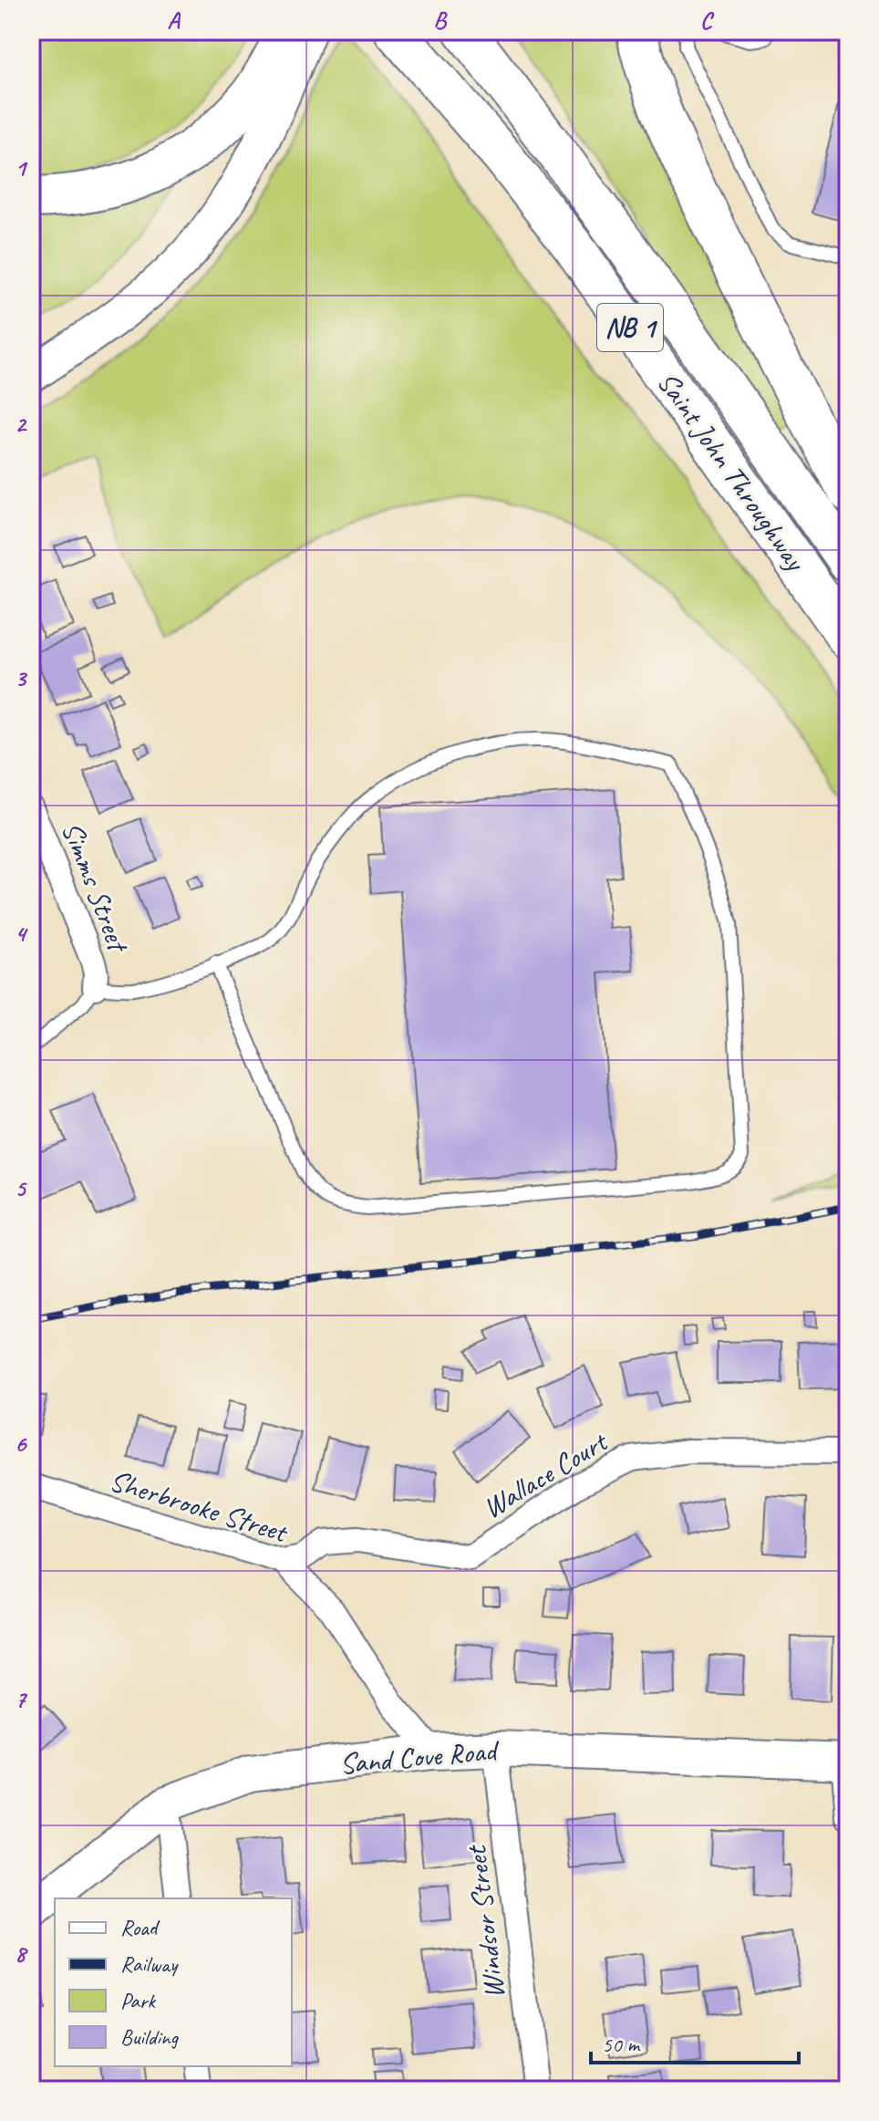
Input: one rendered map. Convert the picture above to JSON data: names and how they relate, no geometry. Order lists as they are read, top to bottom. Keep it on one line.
{"streets":{"highway":["NB 1","Saint John Throughway"],"street":["Simms Street","Wallace Court","Sherbrooke Street","Sand Cove Road","Windsor Street"]},"crossings":[["Wallace Court","Sherbrooke Street"],["Sherbrooke Street","Sand Cove Road"],["Sand Cove Road","Windsor Street"]],"legend":["Road","Railway","Park","Building"],"scale_bar":"50 m","grid":{"columns":["A","B","C"],"rows":["1","2","3","4","5","6","7","8"]}}
